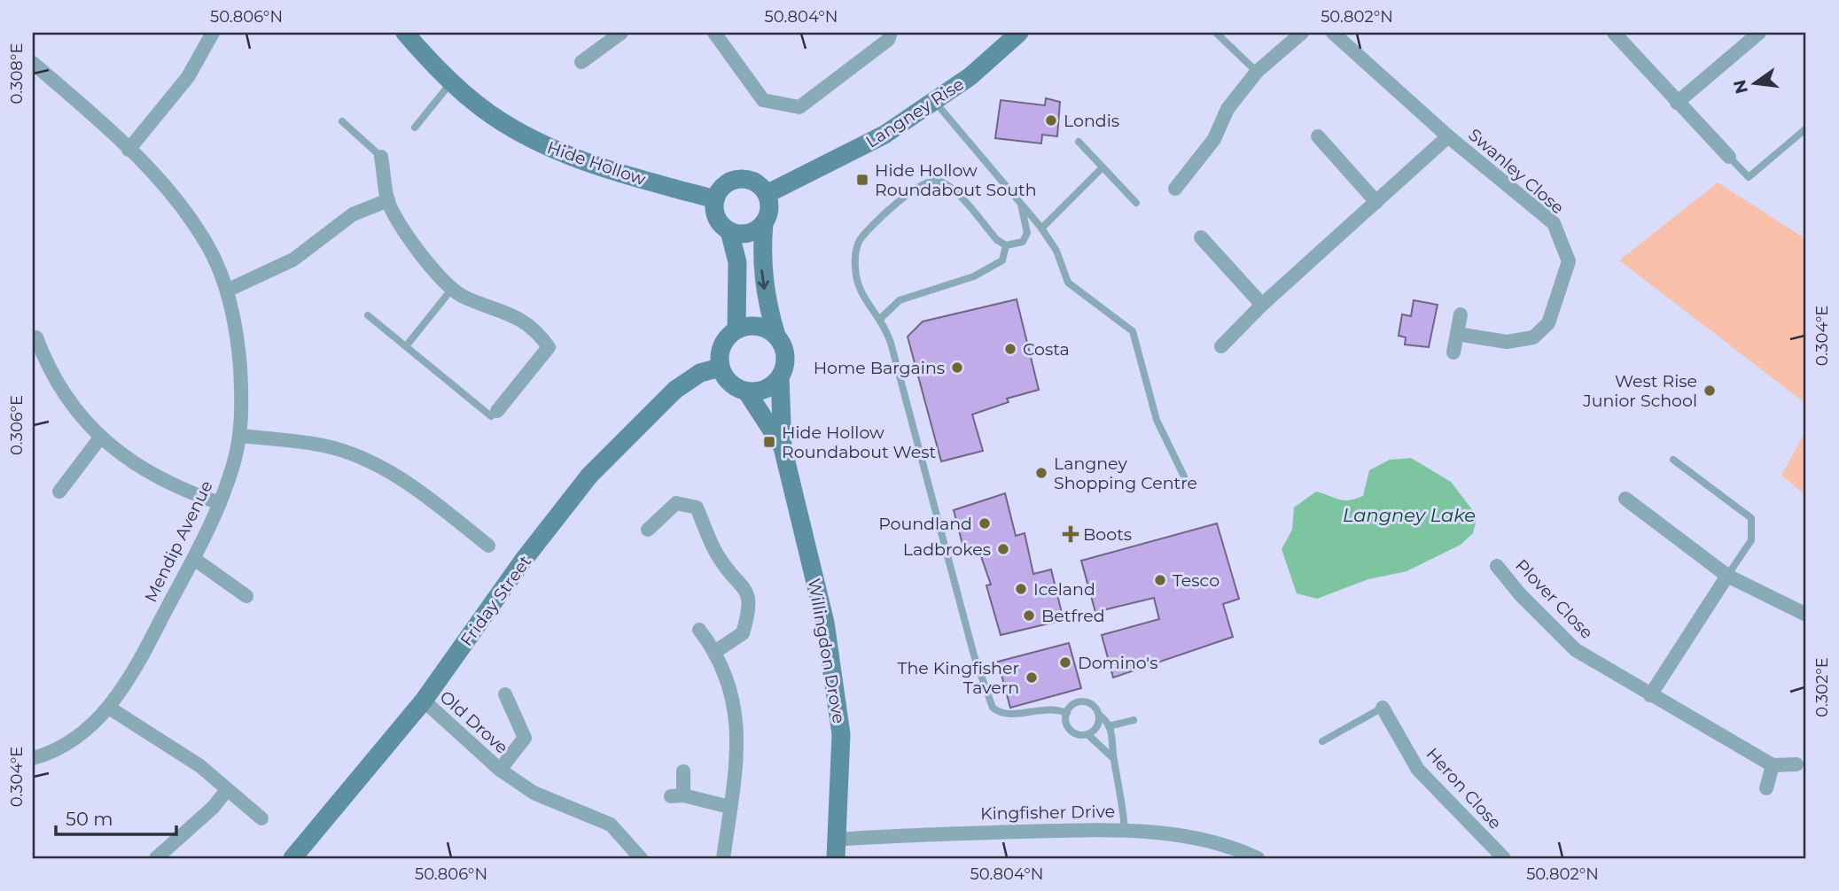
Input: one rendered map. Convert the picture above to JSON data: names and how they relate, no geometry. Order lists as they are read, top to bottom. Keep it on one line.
{"streets":{"main road":["Langney Rise","Hide Hollow","Friday Street","Willingdon Drove"],"street":["Swanley Close","Mendip Avenue","Plover Close","Old Drove","Heron Close","Kingfisher Drive"]},"crossings":[["Langney Rise","Hide Hollow"],["Friday Street","Willingdon Drove"],["Friday Street","Old Drove"],["Willingdon Drove","Kingfisher Drive"]],"water":["Langney Lake"],"places":{"other":["Londis","Costa","Home Bargains","West Rise Junior School","Langney Shopping Centre","Poundland","Ladbrokes","Tesco","Iceland","Betfred","Domino's","The Kingfisher Tavern"],"transit":["Hide Hollow Roundabout South","Hide Hollow Roundabout West"],"health":["Boots"]},"scale_bar":"50 m","north":"left","coordinates":["50.806°N","50.804°N","50.802°N","0.308°E","0.304°E","0.306°E","0.302°E"]}
